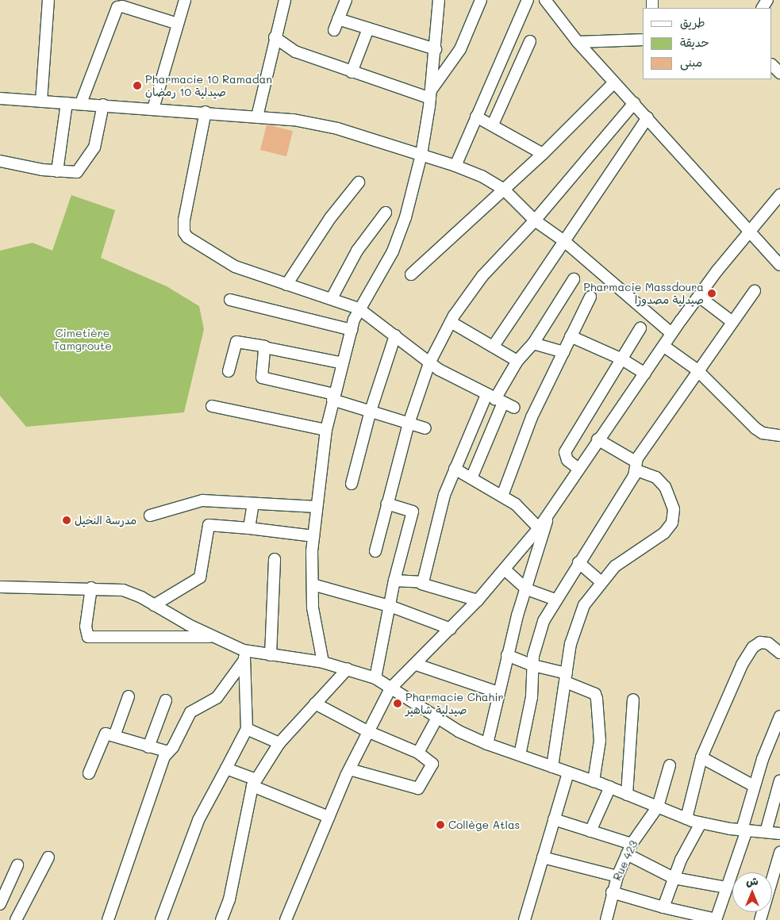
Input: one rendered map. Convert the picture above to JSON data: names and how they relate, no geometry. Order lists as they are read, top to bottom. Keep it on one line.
{"streets":{"street":["Rue 423"]},"parks":["Cimetière Tamgroute"],"places":["Pharmacie 10 Ramadan صيدلية 10 رمضان","Pharmacie Massdoura صيدلية مصدورا","مدرسة النخيل","Pharmacie Chahir صيدلية شاهير","Collège Atlas"],"legend":["طريق","حديقة","مبنى"],"north":"top"}
